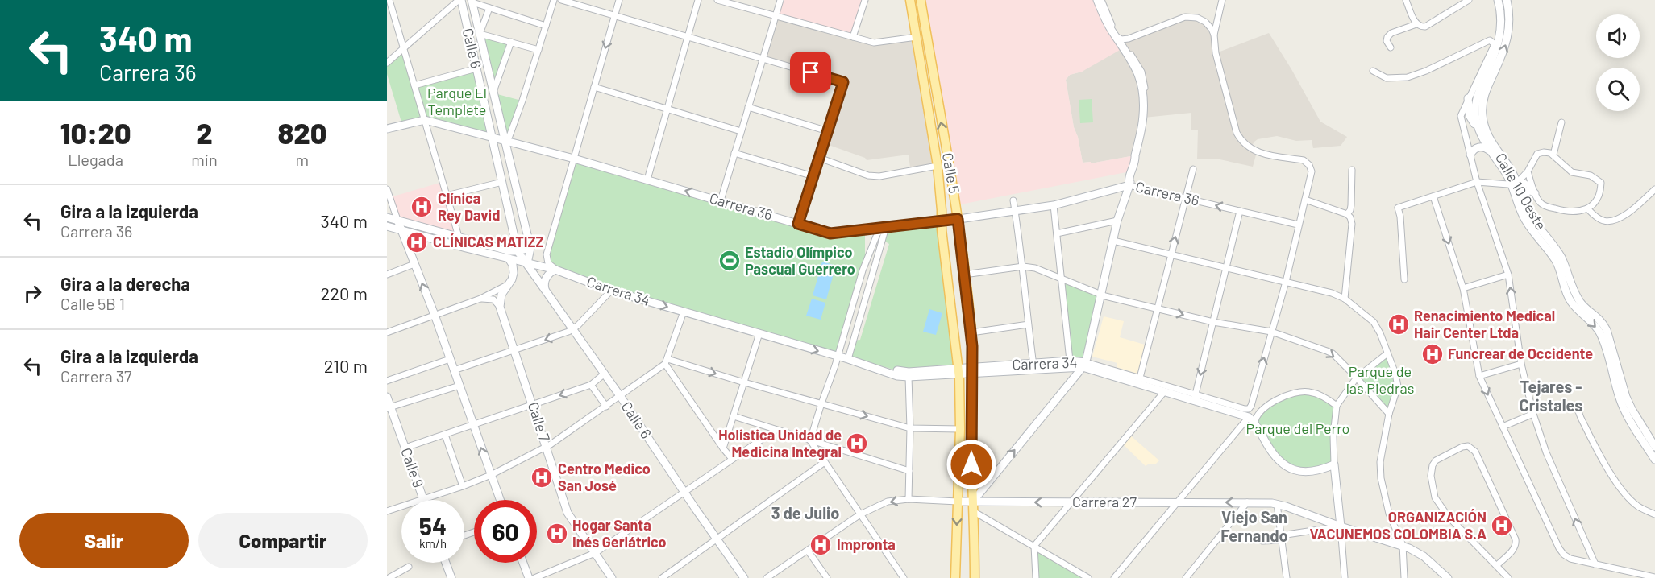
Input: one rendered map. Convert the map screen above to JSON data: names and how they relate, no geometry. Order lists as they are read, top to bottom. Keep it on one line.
{"streets":{"main road":["Calle 5"],"street":["Calle 6","Calle 10 Oeste","Carrera 36","Carrera 34","Calle 7","Calle 9","Carrera 27"]},"crossings":[["Calle 6","Carrera 36"],["Calle 6","Carrera 34"],["Calle 5","Carrera 36"],["Calle 5","Carrera 34"],["Calle 5","Carrera 27"]],"districts":["Tejares - Cristales","3 de Julio","Viejo San Fernando"],"parks":["Parque El Templete","Parque de las Piedras","Parque del Perro"],"places":{"hospital":["Clínica Rey David","CLÍNICAS MATIZZ","Renacimiento Medical Hair Center Ltda","Funcrear de Occidente","Holistica Unidad de Medicina Integral","Centro Medico San José","ORGANIZACIÓN VACUNEMOS COLOMBIA S.A","Hogar Santa Inés Geriátrico","Impronta"],"sports":["Estadio Olímpico Pascual Guerrero"]},"page":{"turn":["340 m","Carrera 36"],"eta":["10:20","Llegada","2","min","820","m"],"list":[{"name":"Gira a la izquierda","note":"Carrera 36","value":"340 m"},{"name":"Gira a la derecha","note":"Calle 5B 1","value":"220 m"},{"name":"Gira a la izquierda","note":"Carrera 37","value":"210 m"}],"speed":"54 km/h","limit":"60","buttons":["Salir","Compartir"]}}
